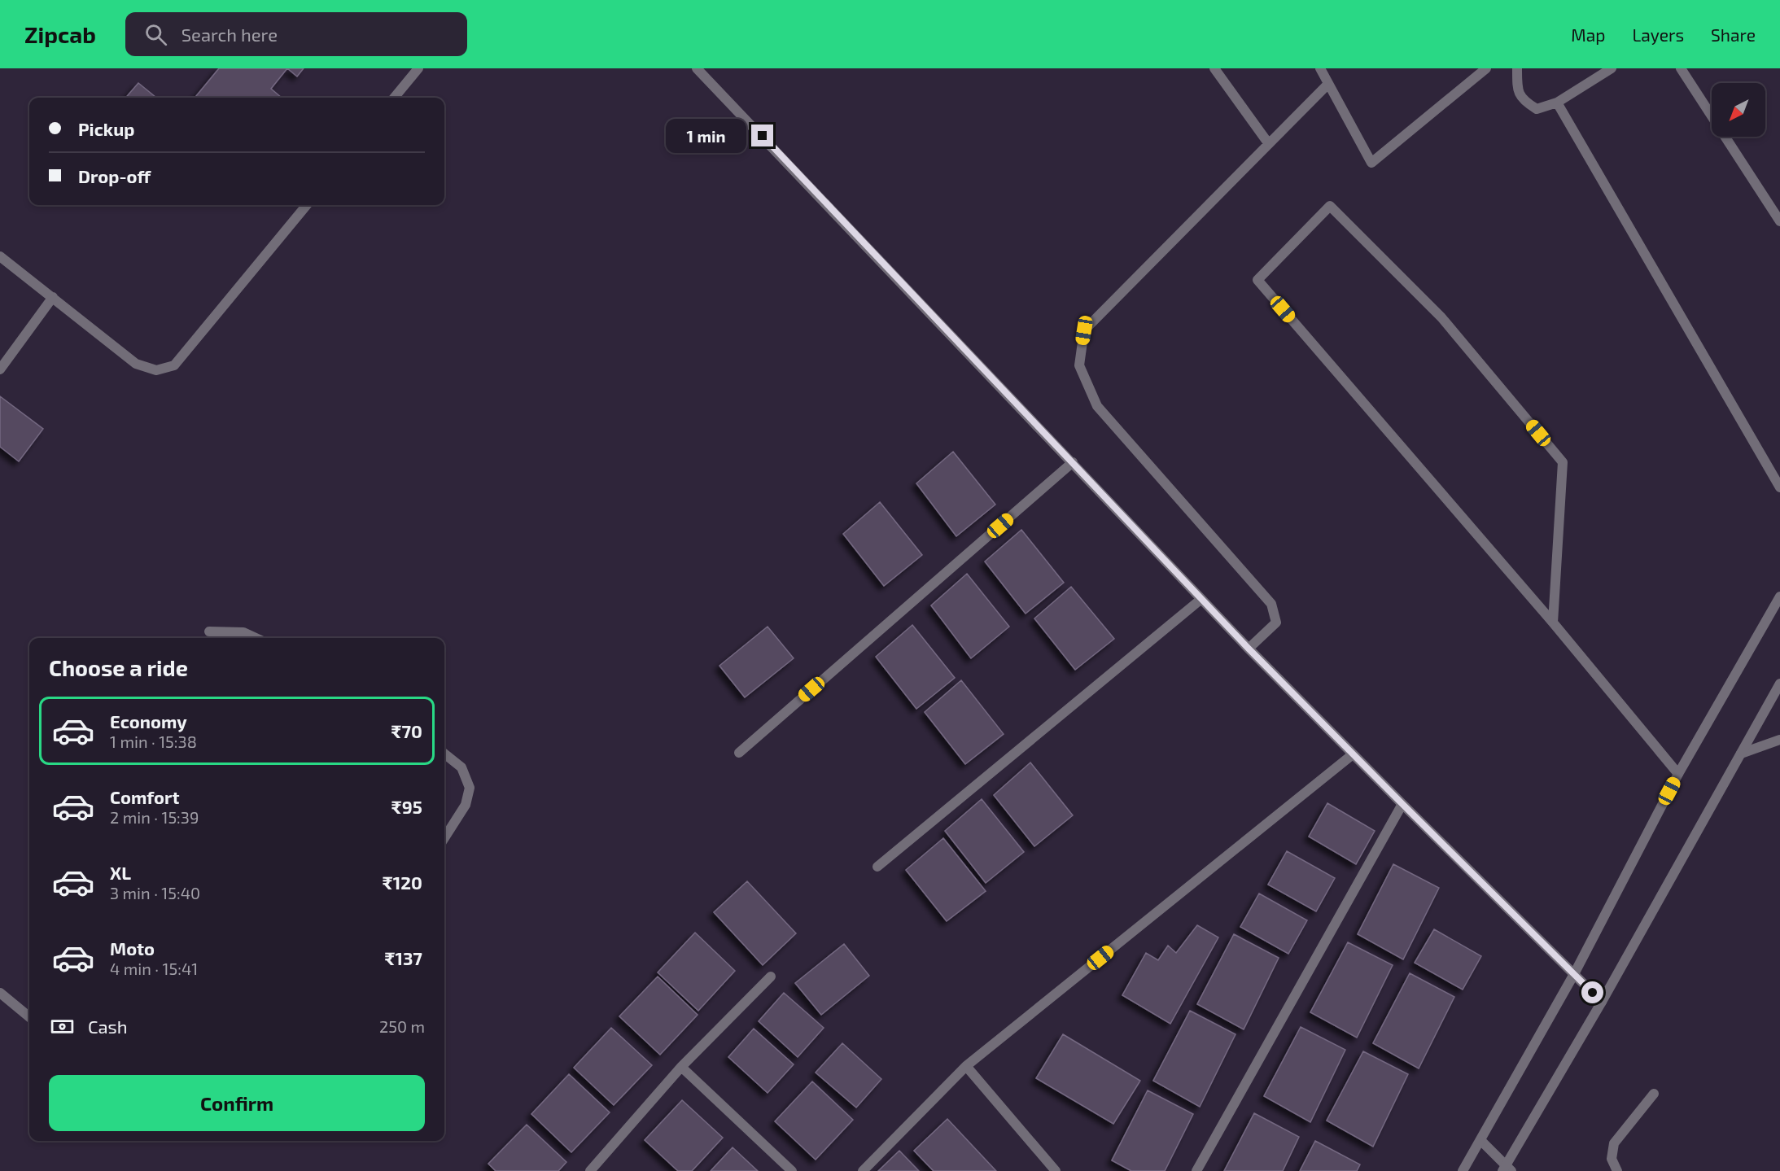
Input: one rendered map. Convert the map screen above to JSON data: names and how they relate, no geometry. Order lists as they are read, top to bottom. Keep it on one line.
{"north":"bottom left","page":{"header":"Zipcab","search":"Search here","nav":["Map","Layers","Share"],"banner":["Pickup","Drop-off"],"bubble":"1 min","heading":"Choose a ride","list":[{"name":"Economy","note":"1 min · 15:38","value":"₹70"},{"name":"Comfort","note":"2 min · 15:39","value":"₹95"},{"name":"XL","note":"3 min · 15:40","value":"₹120"},{"name":"Moto","note":"4 min · 15:41","value":"₹137"}],"pay":["Cash","250 m"],"buttons":"Confirm"}}
